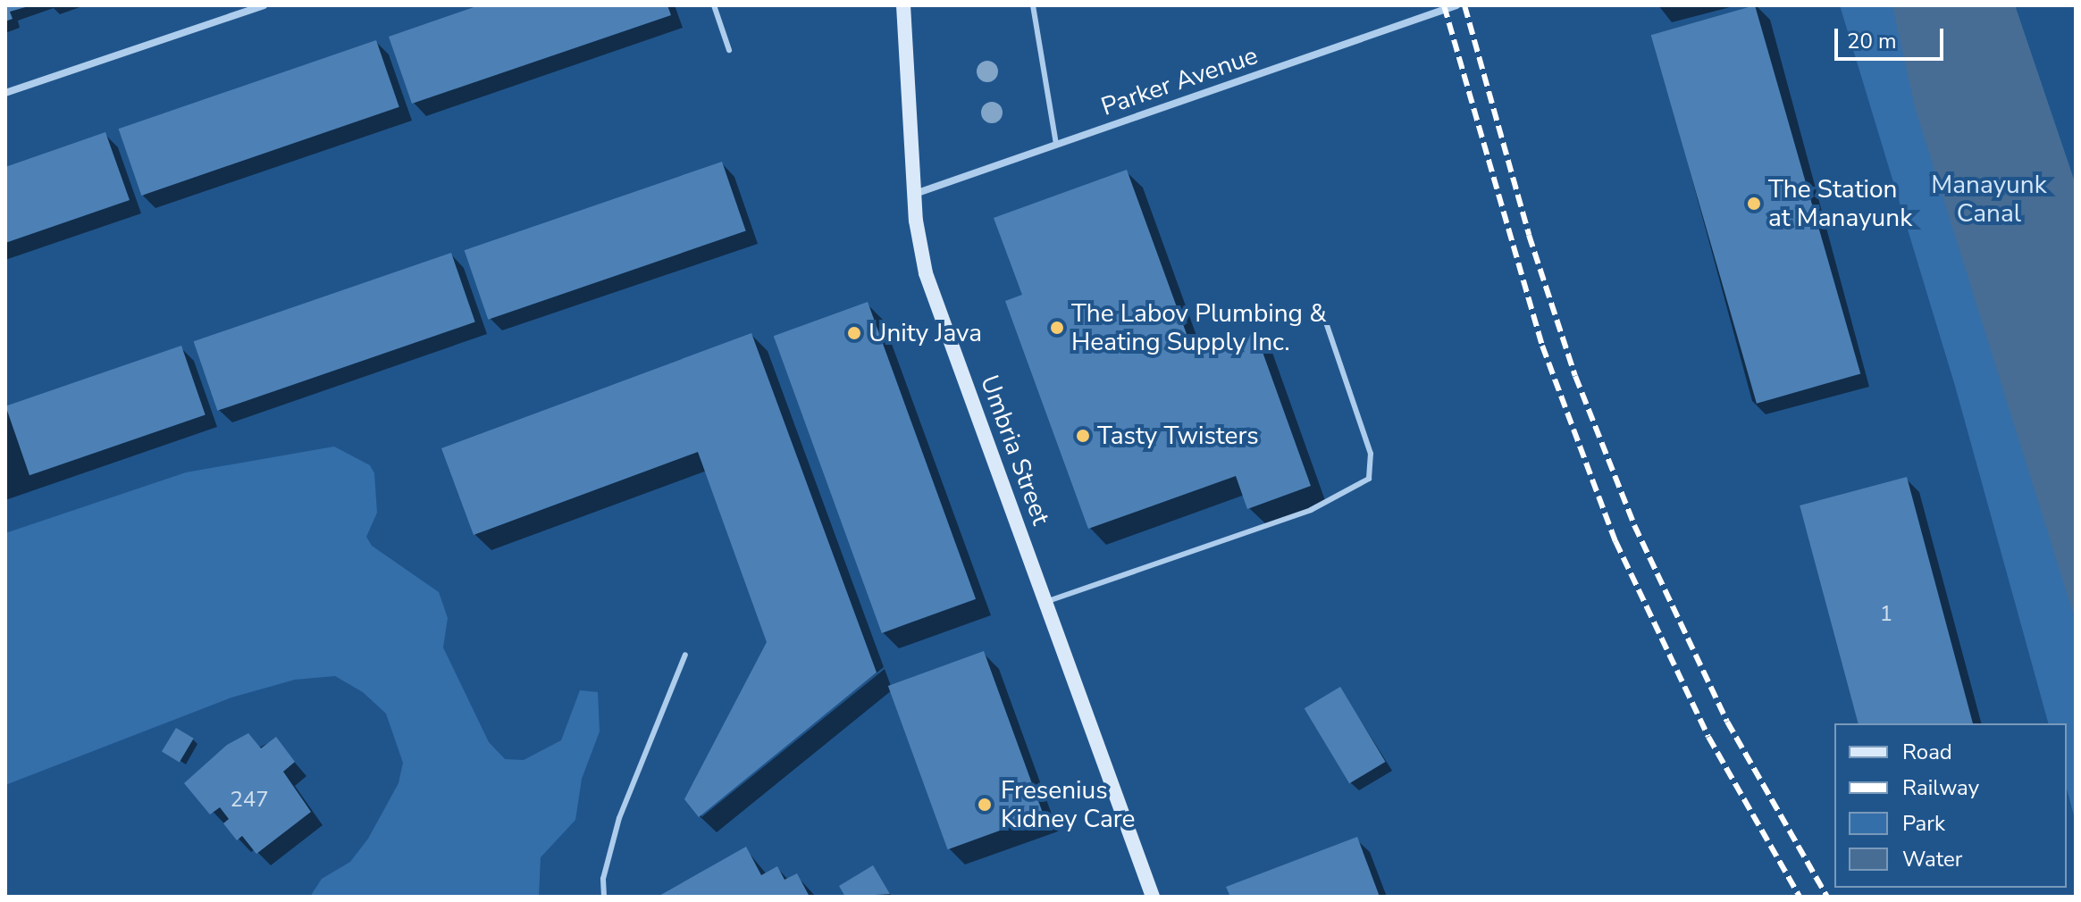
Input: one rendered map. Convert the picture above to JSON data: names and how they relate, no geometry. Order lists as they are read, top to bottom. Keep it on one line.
{"streets":{"main road":["Umbria Street"],"street":["Parker Avenue"]},"crossings":[["Parker Avenue","Umbria Street"]],"parks":["Manayunk Canal"],"places":["The Station at Manayunk","The Labov Plumbing & Heating Supply Inc.","Unity Java","Tasty Twisters","Fresenius Kidney Care"],"house_numbers":["1","247"],"legend":["Road","Railway","Park","Water"],"scale_bar":"20 m"}
